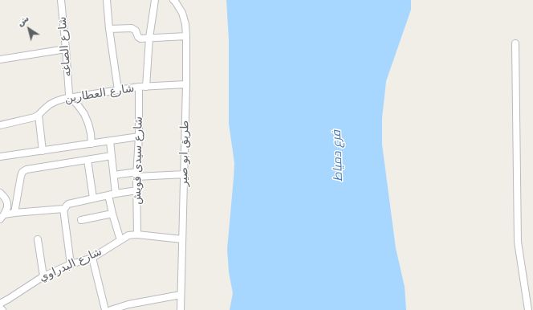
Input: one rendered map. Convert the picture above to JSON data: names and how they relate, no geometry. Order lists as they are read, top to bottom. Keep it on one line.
{"streets":{"street":["شارع الصاغه","شارع العطارين","طريق ابو صير","شارع سيدى قويش","شارع البدراوي"]},"crossings":[["شارع الصاغه","شارع العطارين"],["شارع العطارين","طريق ابو صير"],["شارع العطارين","شارع سيدى قويش"],["طريق ابو صير","شارع البدراوي"],["شارع سيدى قويش","شارع البدراوي"]],"water":["فرع دمياط"],"north":"top left"}
